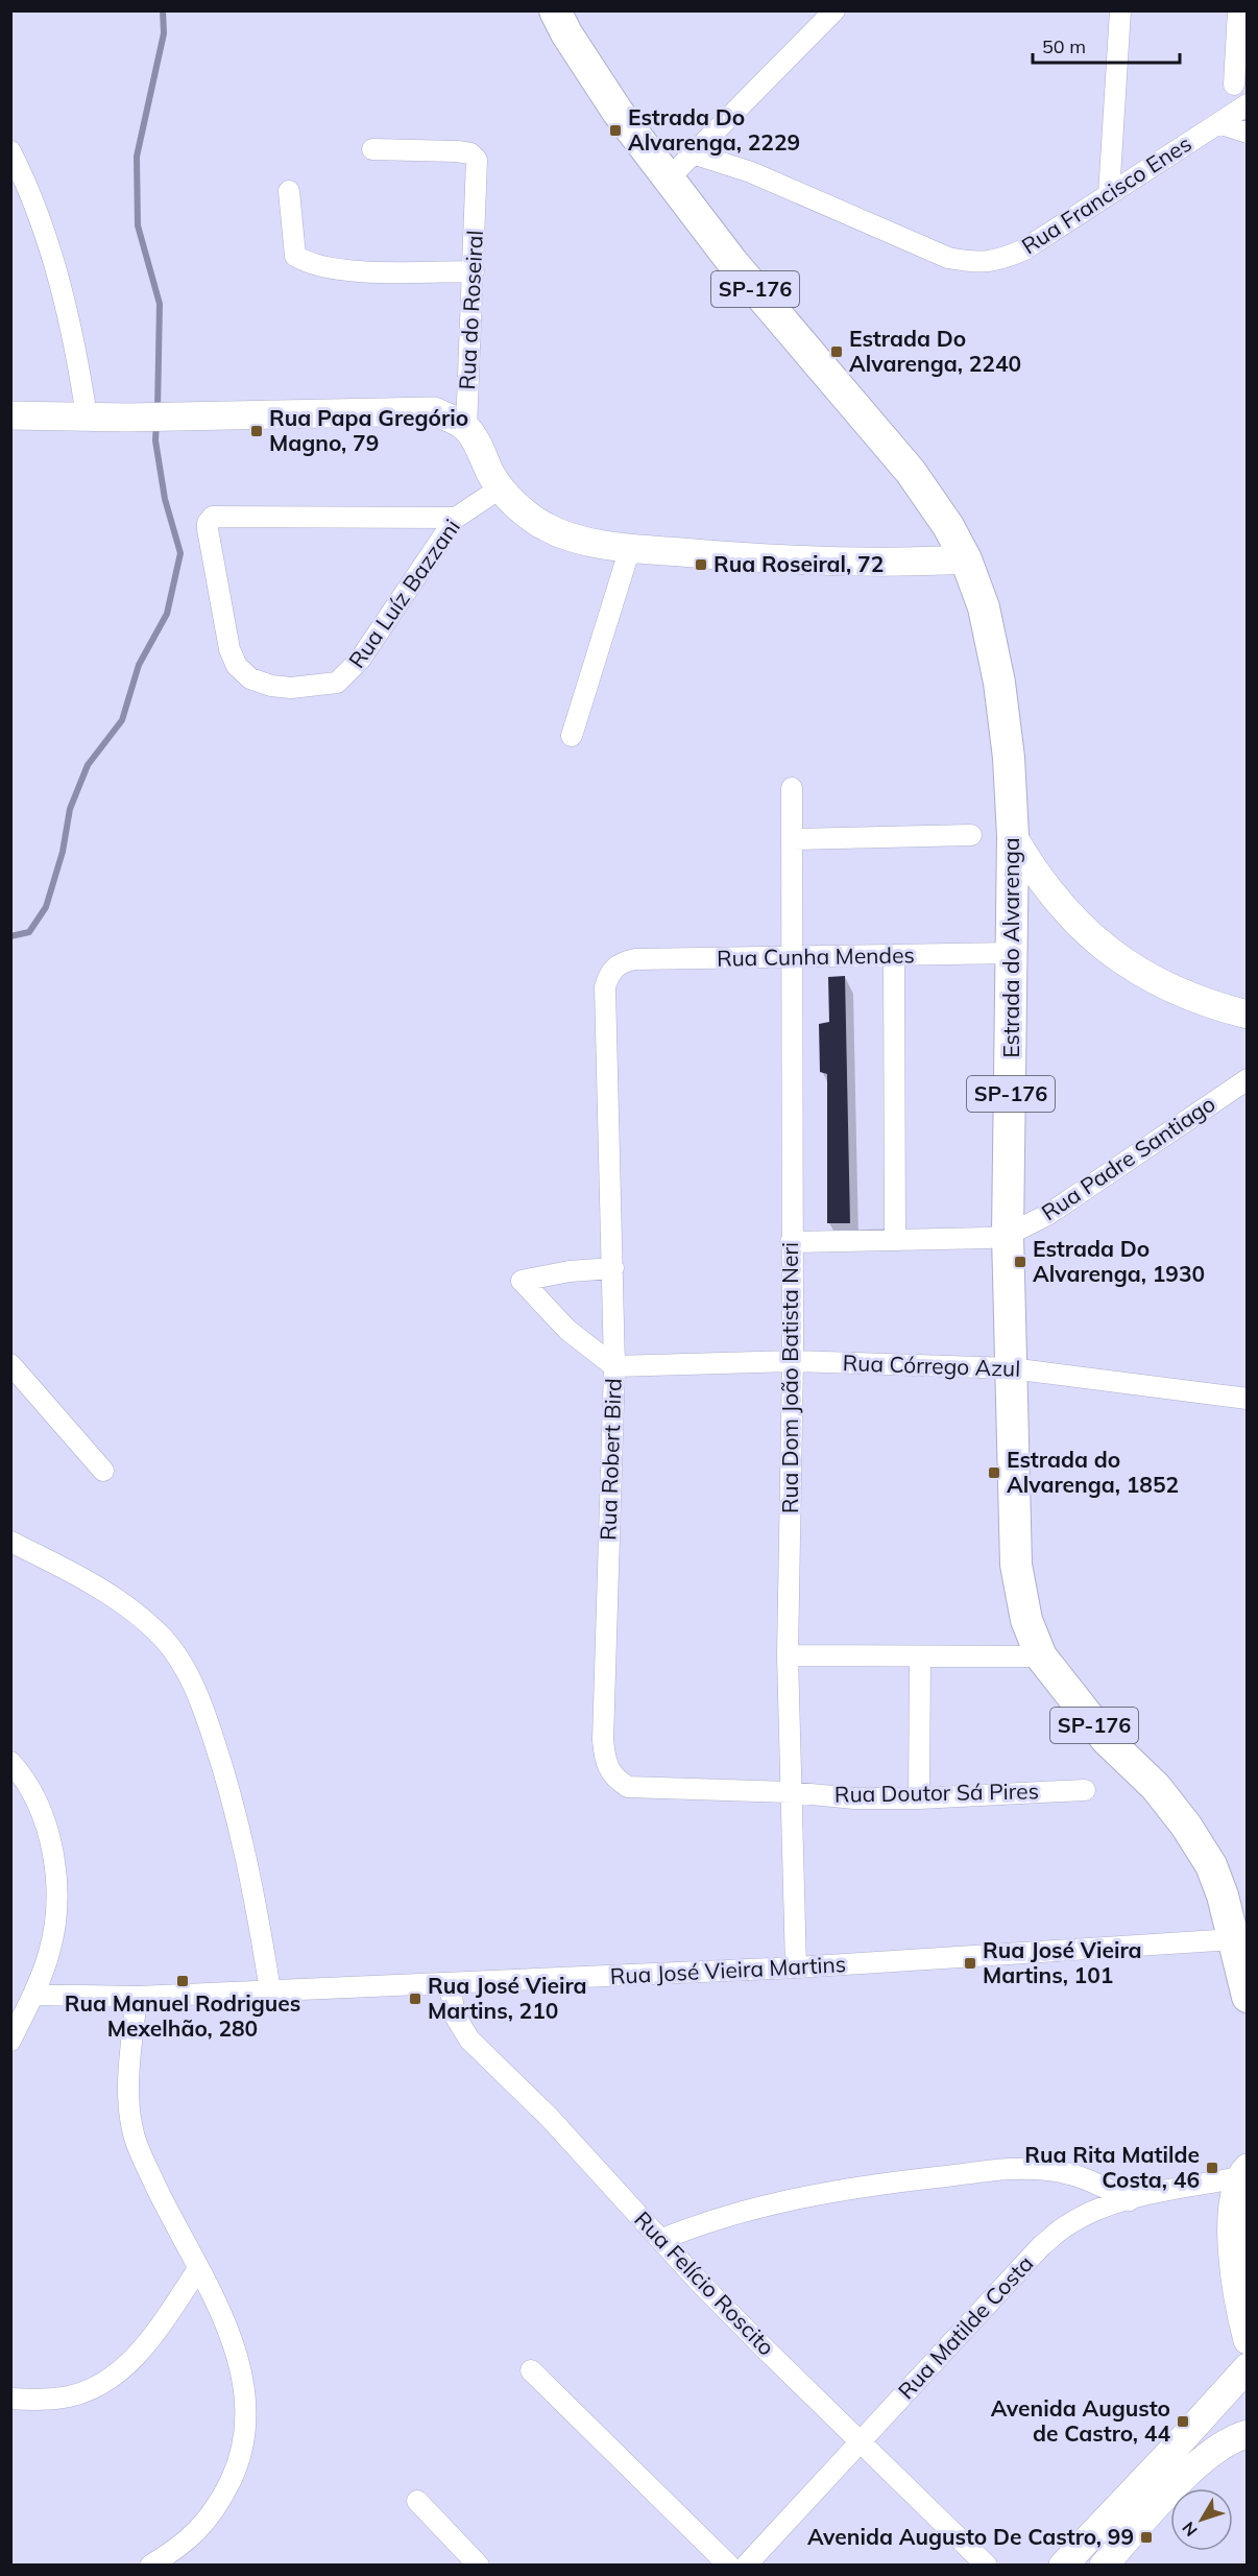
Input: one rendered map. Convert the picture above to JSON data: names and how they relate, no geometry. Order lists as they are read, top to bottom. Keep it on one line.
{"streets":{"main road":["SP-176","Estrada do Alvarenga"],"street":["Rua Francisco Enes","Rua do Roseiral","Rua Luíz Bazzani","Rua Cunha Mendes","Rua Padre Santiago","Rua Córrego Azul","Rua Dom João Batista Neri","Rua Robert Bird","Rua Doutor Sá Pires","Rua José Vieira Martins","Rua Felício Roscito","Rua Matilde Costa"]},"crossings":[["Estrada do Alvarenga","Rua Cunha Mendes"],["Estrada do Alvarenga","Rua Padre Santiago"],["Estrada do Alvarenga","Rua Córrego Azul"],["Estrada do Alvarenga","Rua José Vieira Martins"],["Rua Cunha Mendes","Rua Dom João Batista Neri"],["Rua Cunha Mendes","Rua Robert Bird"],["Rua Córrego Azul","Rua Dom João Batista Neri"],["Rua Córrego Azul","Rua Robert Bird"],["Rua Dom João Batista Neri","Rua Robert Bird"],["Rua Dom João Batista Neri","Rua Doutor Sá Pires"],["Rua Dom João Batista Neri","Rua José Vieira Martins"],["Rua Robert Bird","Rua Doutor Sá Pires"],["Rua José Vieira Martins","Rua Felício Roscito"],["Rua Felício Roscito","Rua Matilde Costa"]],"places":{"transit":["Estrada Do Alvarenga, 2229","Estrada Do Alvarenga, 2240","Rua Papa Gregório Magno, 79","Rua Roseiral, 72","Estrada Do Alvarenga, 1930","Estrada do Alvarenga, 1852","Rua José Vieira Martins, 101","Rua Manuel Rodrigues Mexelhão, 280","Rua José Vieira Martins, 210","Rua Rita Matilde Costa, 46","Avenida Augusto de Castro, 44","Avenida Augusto De Castro, 99"]},"scale_bar":"50 m","north":"bottom left"}
